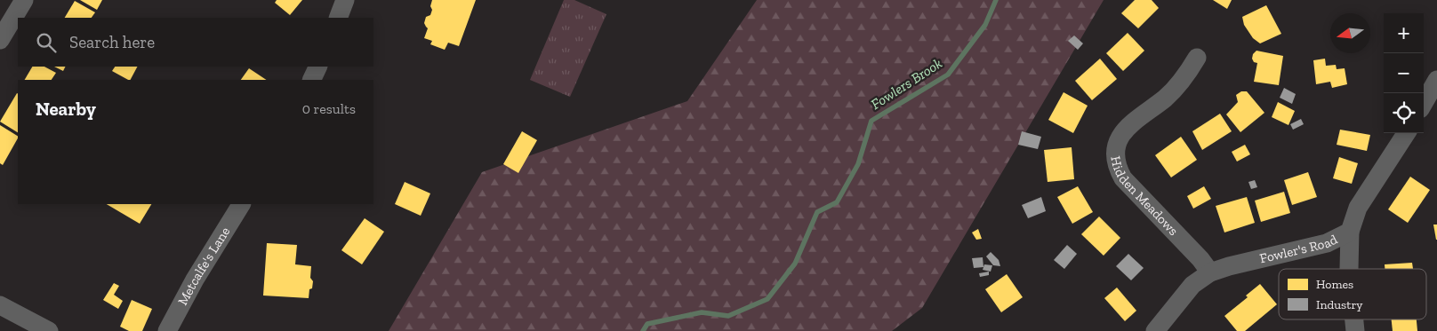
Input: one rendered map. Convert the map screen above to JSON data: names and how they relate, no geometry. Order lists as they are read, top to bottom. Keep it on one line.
{"streets":{"street":["Hidden Meadows","Fowler's Road","Metcalfe's Lane"]},"crossings":[["Hidden Meadows","Fowler's Road"]],"water":["Fowlers Brook"],"legend":["Homes","Industry"],"north":"left","page":{"map_buttons":["+","−"],"search":"Search here","heading":["Nearby","0 results"]}}
